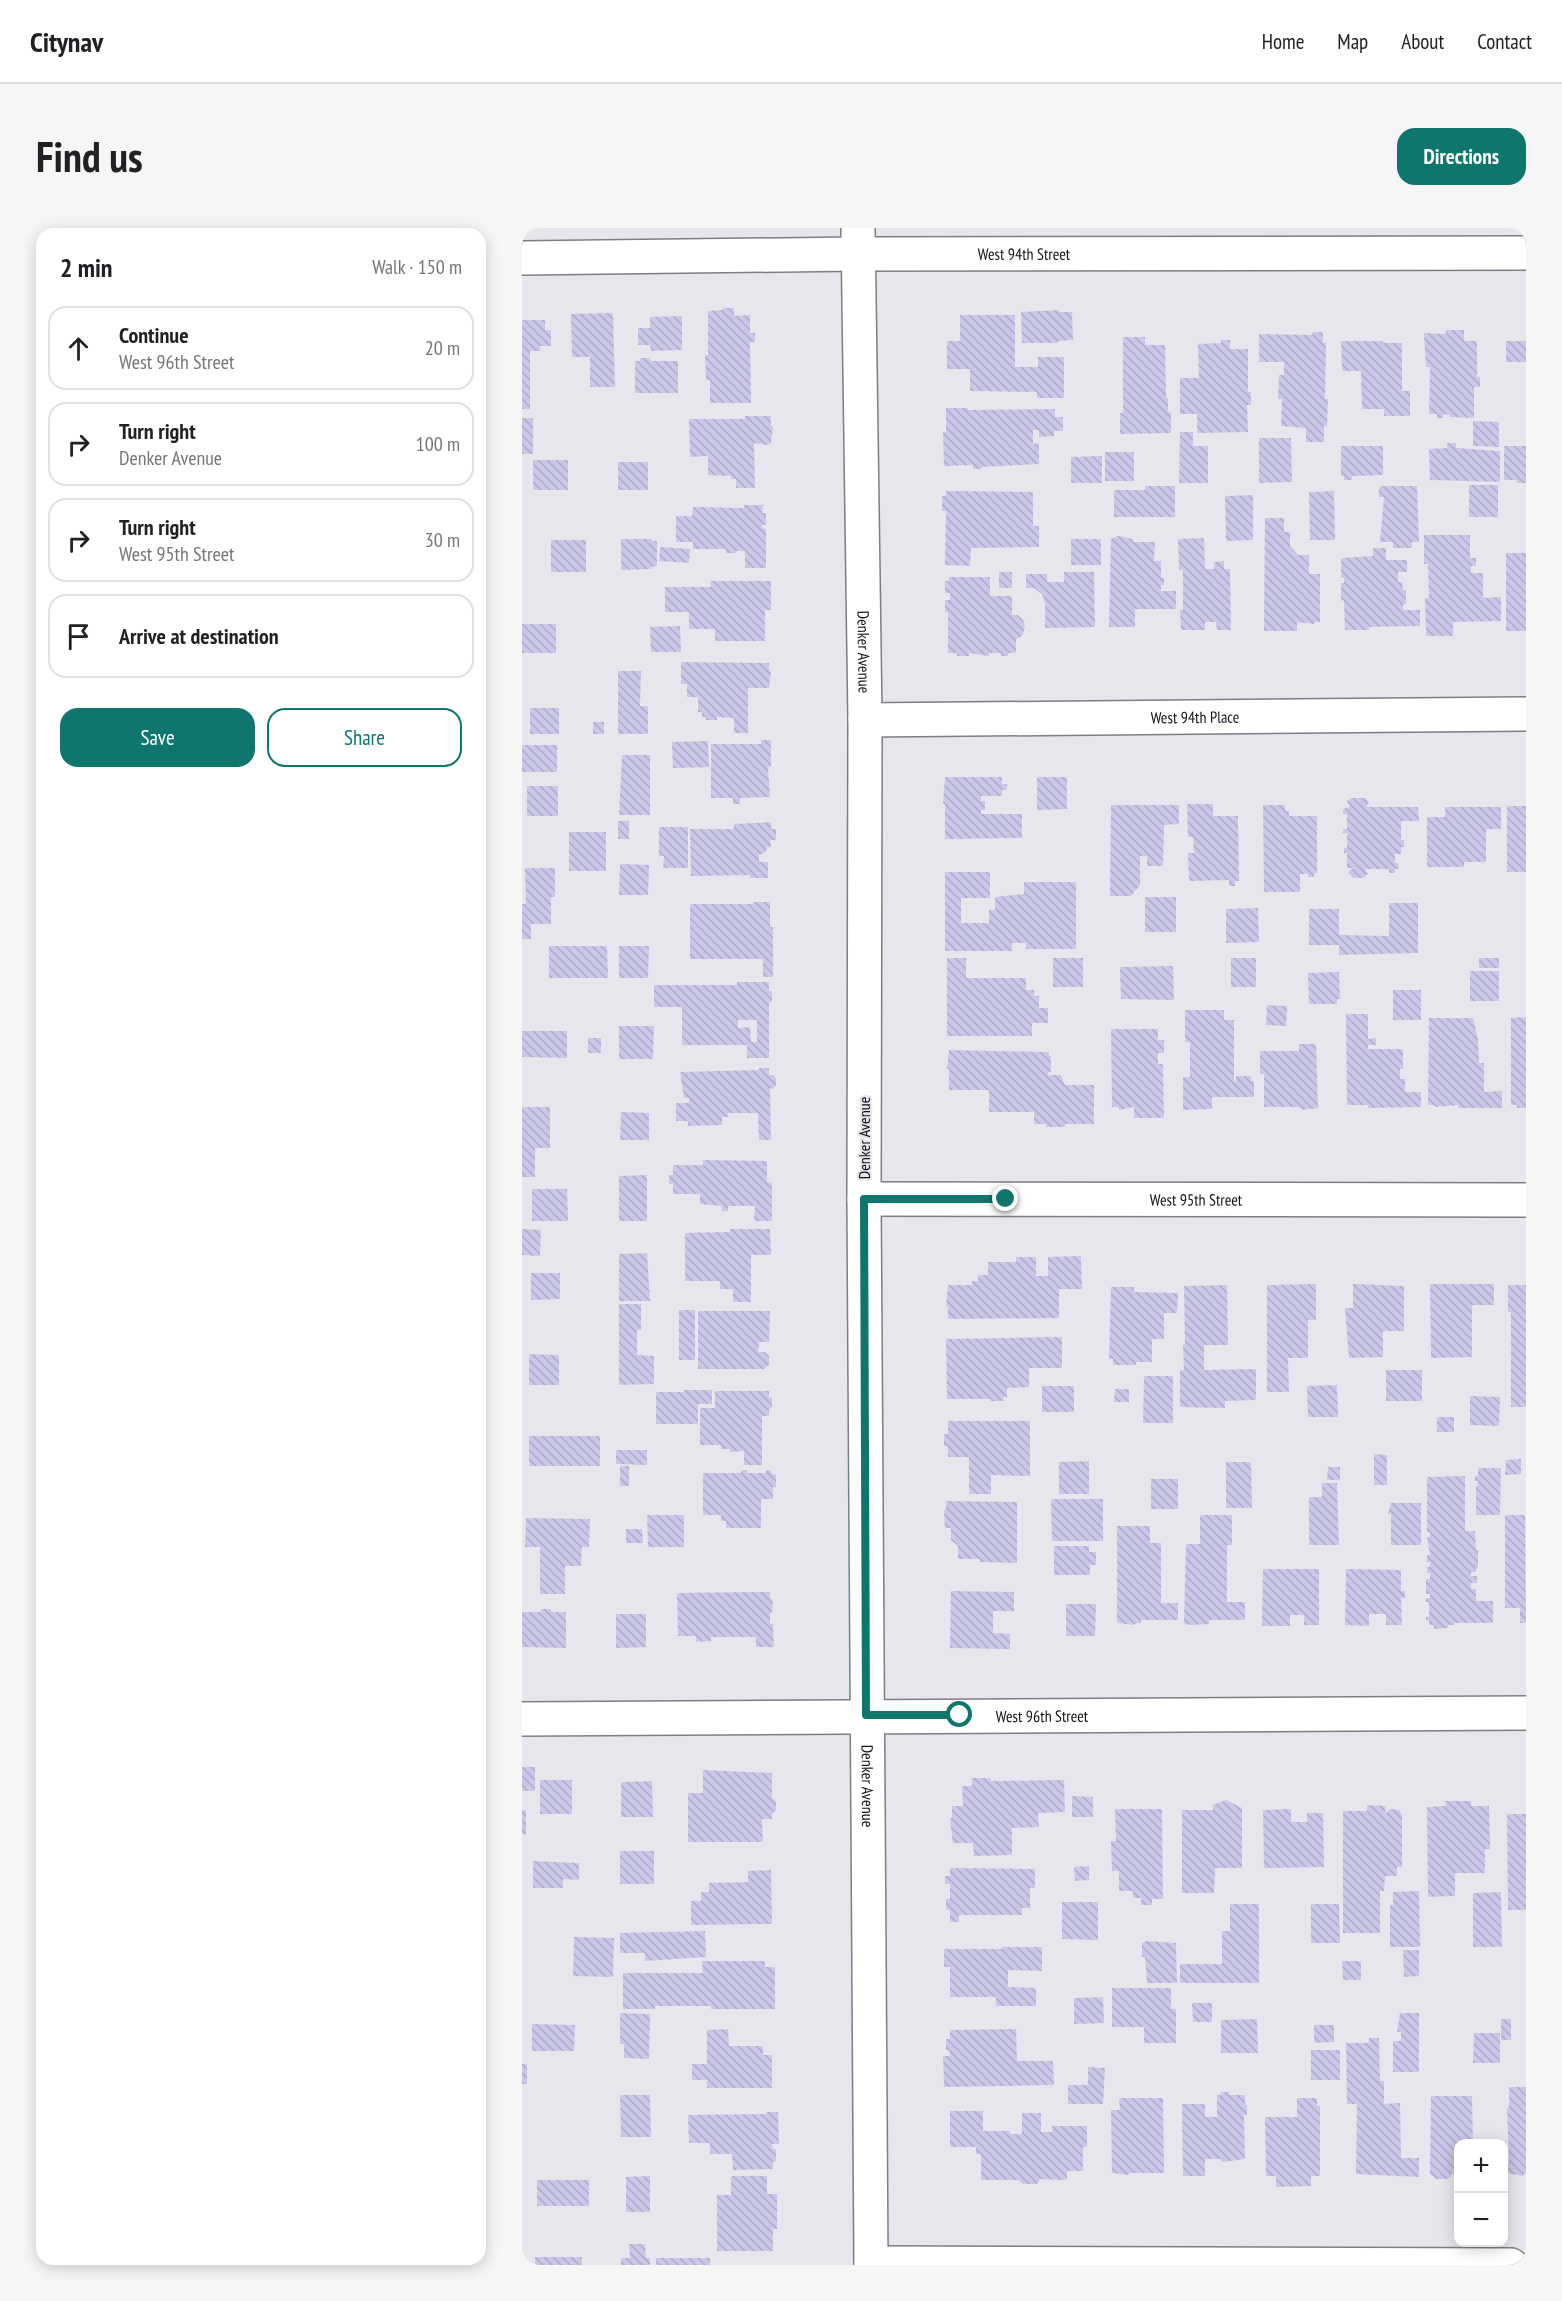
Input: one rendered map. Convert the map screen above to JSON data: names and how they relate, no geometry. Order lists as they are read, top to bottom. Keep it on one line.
{"streets":{"street":["West 94th Street","Denker Avenue","West 94th Place","West 95th Street","West 96th Street"]},"crossings":[["West 94th Street","Denker Avenue"],["Denker Avenue","West 94th Place"],["Denker Avenue","West 95th Street"],["Denker Avenue","West 96th Street"]],"page":{"header":"Citynav","nav":["Home","Map","About","Contact"],"buttons":["Directions",["Save","Share"]],"title":"Find us","heading":["2 min","Walk · 150 m"],"list":[["Continue","West 96th Street","20 m"],["Turn right","Denker Avenue","100 m"],["Turn right","West 95th Street","30 m"],"Arrive at destination"],"map_buttons":["+","−"]}}
